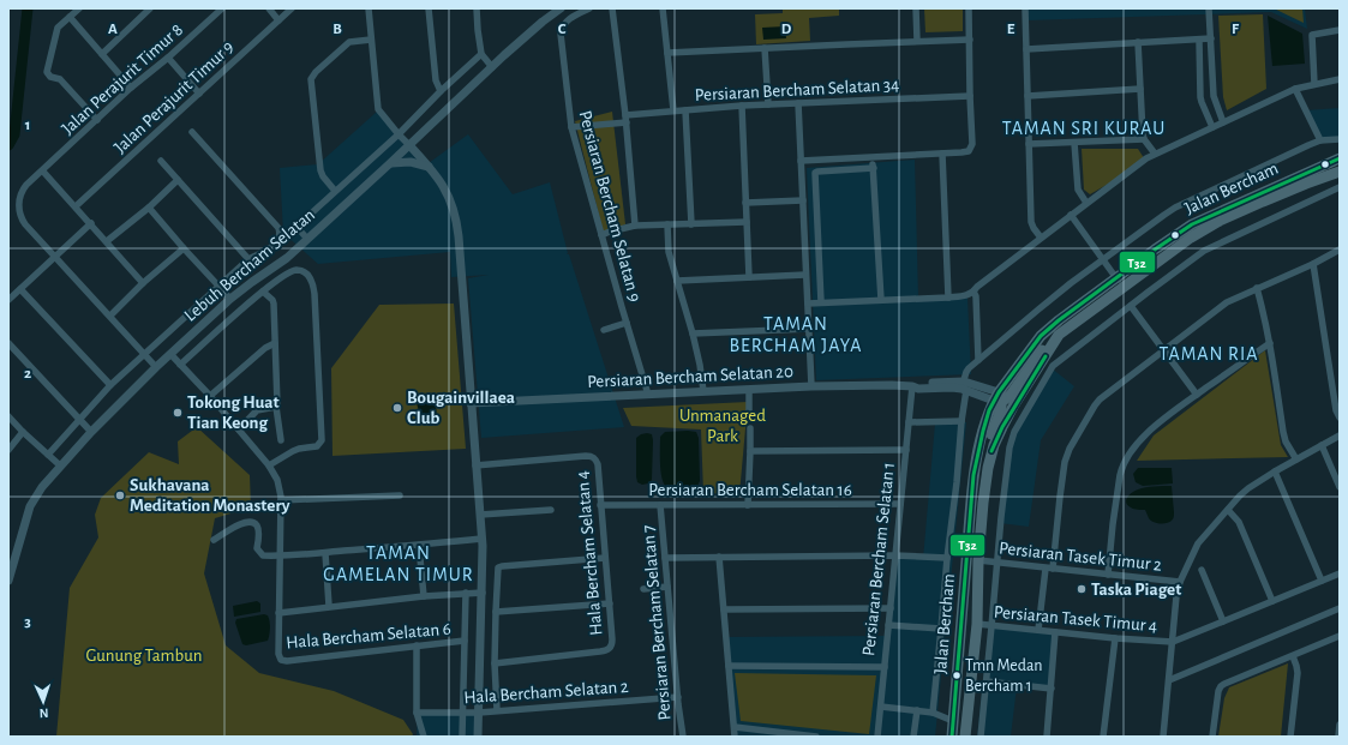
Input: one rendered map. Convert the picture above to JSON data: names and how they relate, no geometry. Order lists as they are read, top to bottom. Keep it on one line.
{"streets":{"main road":["Jalan Bercham"],"street":["Jalan Perajurit Timur 8","Persiaran Bercham Selatan 34","Jalan Perajurit Timur 9","Persiaran Bercham Selatan 9","Lebuh Bercham Selatan","Persiaran Bercham Selatan 20","Persiaran Bercham Selatan 16","Hala Bercham Selatan 4","Persiaran Tasek Timur 2","Persiaran Bercham Selatan 1","Persiaran Tasek Timur 4","Persiaran Bercham Selatan 7","Hala Bercham Selatan 6","Hala Bercham Selatan 2"]},"crossings":[["Jalan Perajurit Timur 8","Lebuh Bercham Selatan"],["Persiaran Bercham Selatan 34","Persiaran Bercham Selatan 9"],["Jalan Bercham","Persiaran Tasek Timur 2"],["Jalan Bercham","Persiaran Tasek Timur 4"],["Persiaran Bercham Selatan 9","Persiaran Bercham Selatan 20"],["Persiaran Bercham Selatan 20","Persiaran Bercham Selatan 1"],["Persiaran Bercham Selatan 16","Hala Bercham Selatan 4"],["Persiaran Bercham Selatan 16","Persiaran Bercham Selatan 1"],["Persiaran Bercham Selatan 16","Persiaran Bercham Selatan 7"],["Persiaran Bercham Selatan 7","Hala Bercham Selatan 2"]],"districts":["TAMAN SRI KURAU","TAMAN BERCHAM JAYA","TAMAN RIA","TAMAN GAMELAN TIMUR"],"parks":["Unmanaged Park","Gunung Tambun"],"places":["Bougainvillaea Club","Tokong Huat Tian Keong","Sukhavana Meditation Monastery","Taska Piaget","Tmn Medan Bercham 1"],"lines":["transit line T32"],"north":"bottom","grid":{"columns":["A","B","C","D","E","F"],"rows":["1","2","3"]}}
